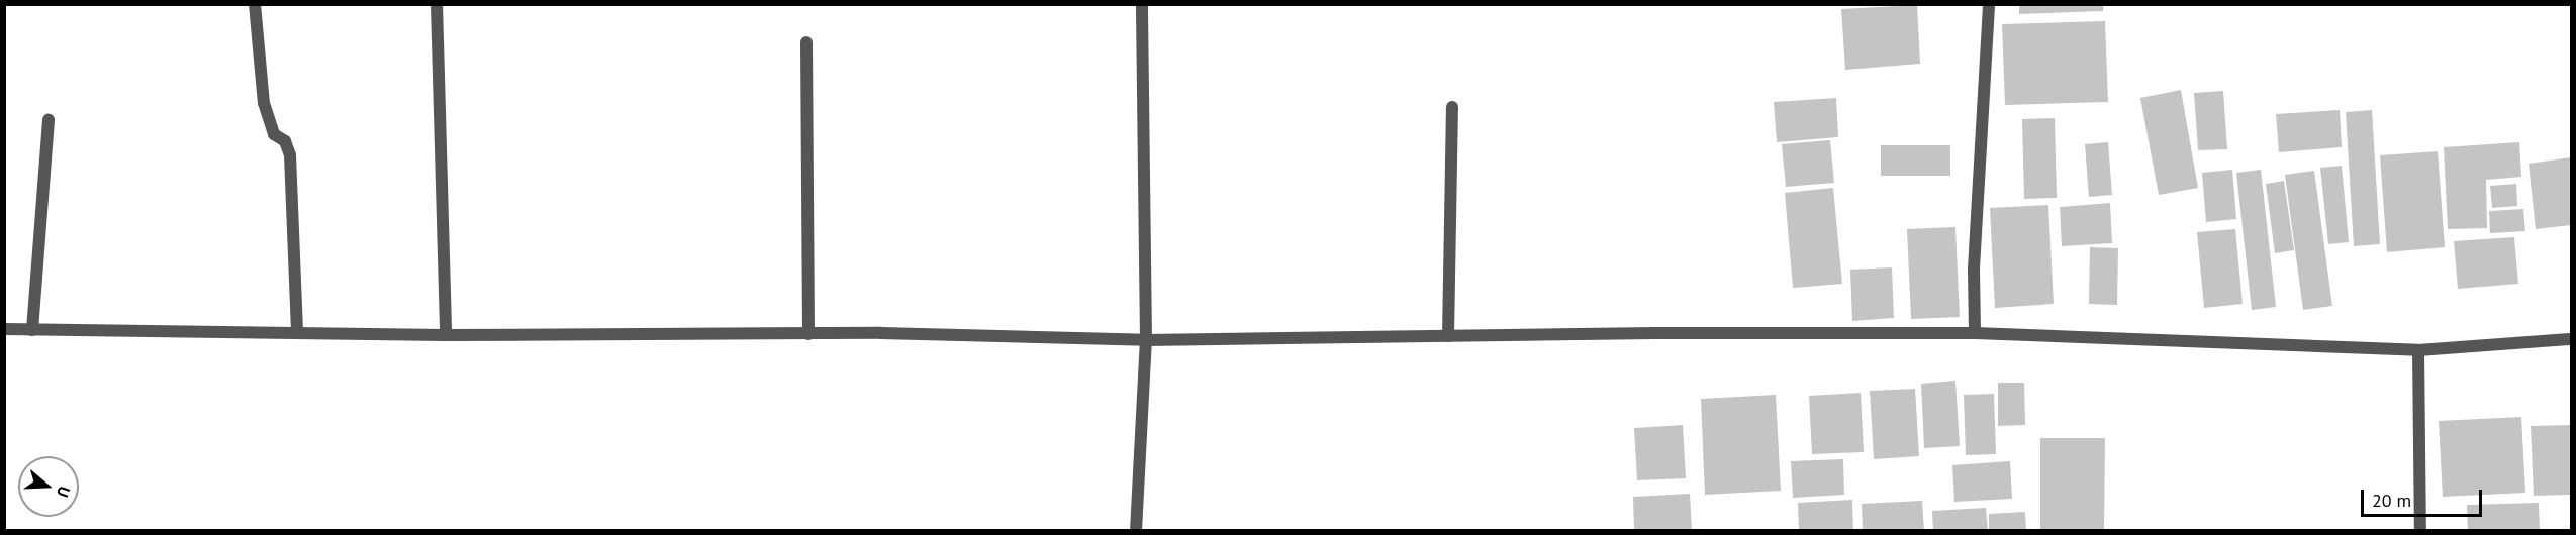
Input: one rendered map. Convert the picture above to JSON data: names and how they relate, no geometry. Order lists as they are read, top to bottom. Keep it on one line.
{"scale_bar":"20 m","north":"right"}
